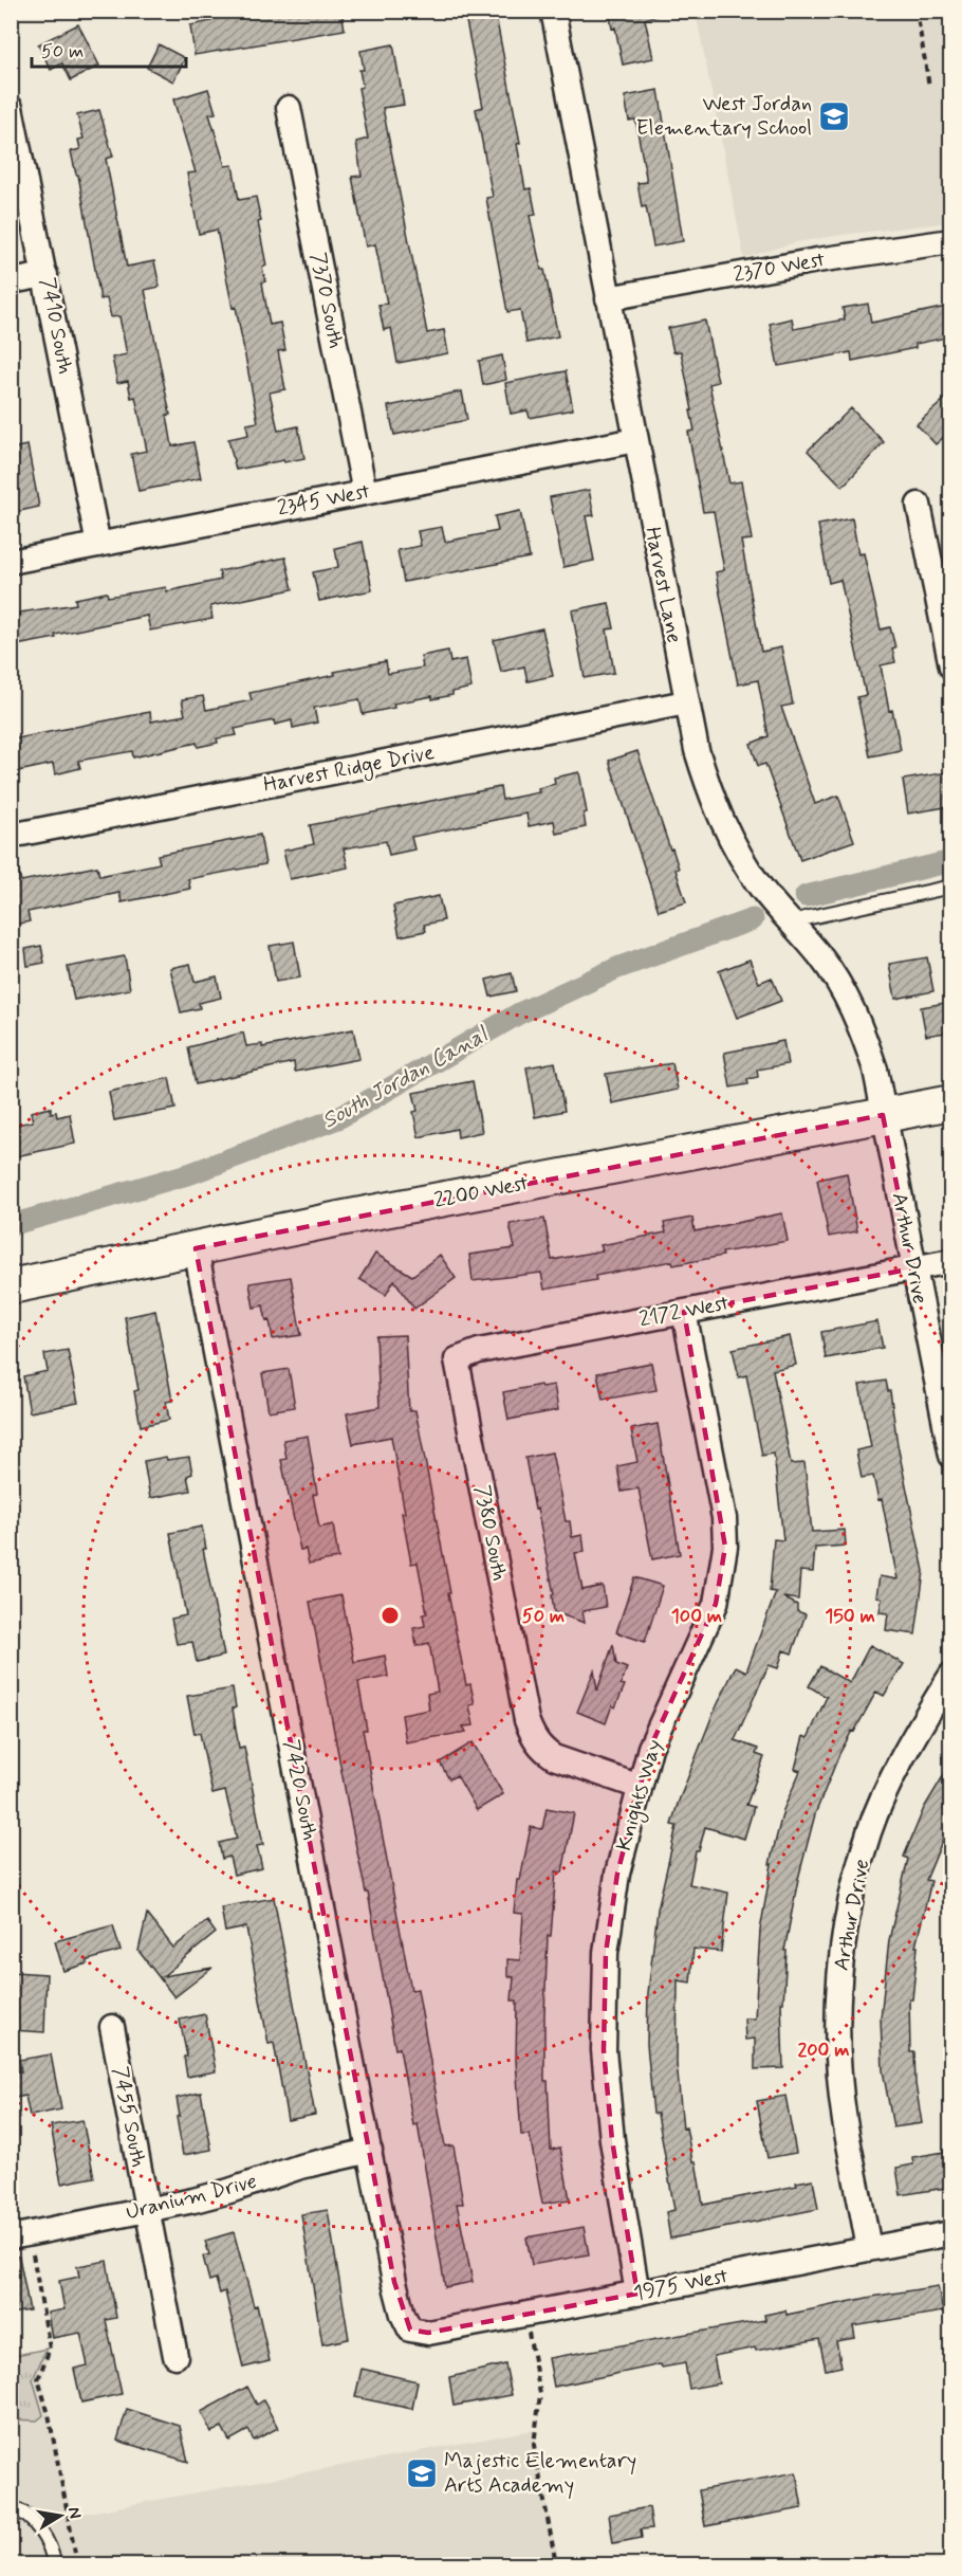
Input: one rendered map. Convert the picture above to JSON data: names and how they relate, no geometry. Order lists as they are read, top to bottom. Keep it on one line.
{"streets":{"street":["2370 West","7370 South","7410 South","2345 West","Harvest Lane","Harvest Ridge Drive","2200 West","Arthur Drive","2172 West","7380 South","7420 South","Knights Way","7455 South","Uranium Drive","1975 West"]},"crossings":[["2370 West","Harvest Lane"],["7370 South","2345 West"],["7410 South","2345 West"],["2345 West","Harvest Lane"],["Harvest Lane","Harvest Ridge Drive"],["Harvest Lane","2200 West"],["Harvest Lane","Arthur Drive"],["2200 West","Arthur Drive"],["2200 West","7420 South"],["Arthur Drive","2172 West"],["Arthur Drive","1975 West"],["2172 West","7380 South"],["2172 West","Knights Way"],["7380 South","Knights Way"],["7420 South","Uranium Drive"],["7420 South","1975 West"],["Knights Way","1975 West"],["7455 South","Uranium Drive"]],"water":["South Jordan Canal"],"places":{"school or university":["West Jordan Elementary School","Majestic Elementary Arts Academy"]},"scale_bar":"50 m","north":"right","rings":["50 m","100 m","150 m","200 m"]}
